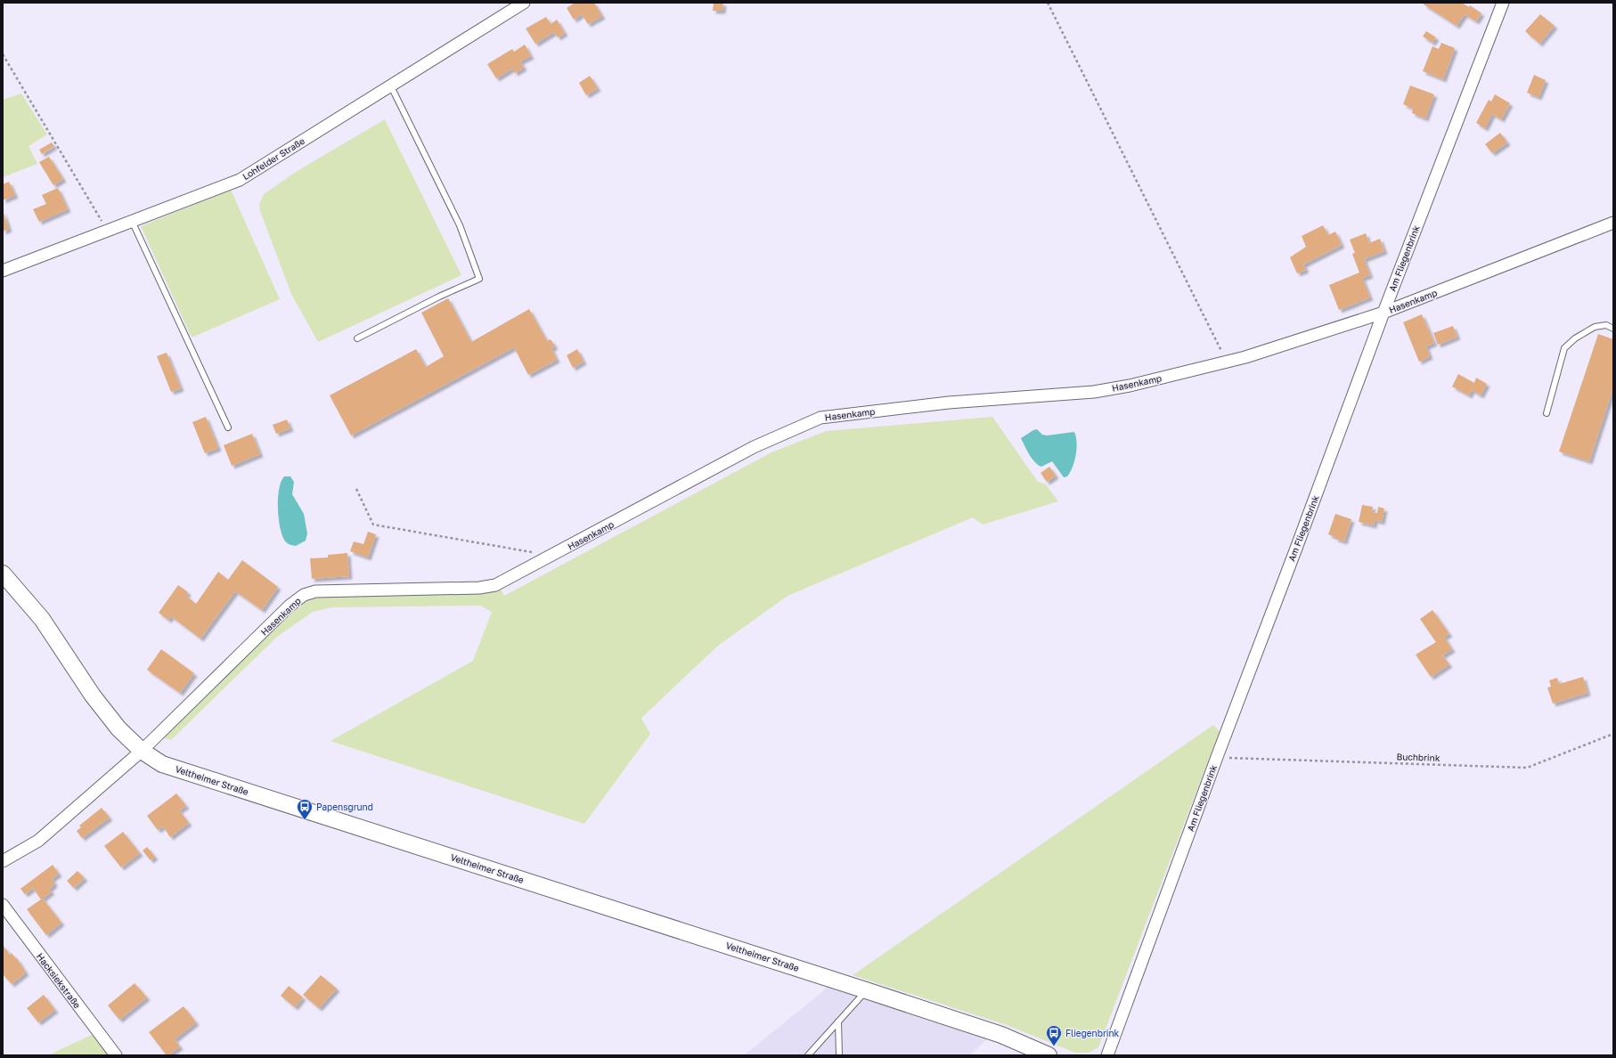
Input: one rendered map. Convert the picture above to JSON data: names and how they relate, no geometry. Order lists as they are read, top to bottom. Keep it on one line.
{"streets":{"main road":["Veltheimer Straße"],"street":["Lohfelder Straße","Am Fliegenbrink","Hasenkamp","Hacksiekstraße"],"path":["Buchbrink"]},"crossings":[["Am Fliegenbrink","Hasenkamp"],["Am Fliegenbrink","Buchbrink"],["Hasenkamp","Veltheimer Straße"]],"places":{"bus stop":["Papensgrund","Fliegenbrink"]}}
